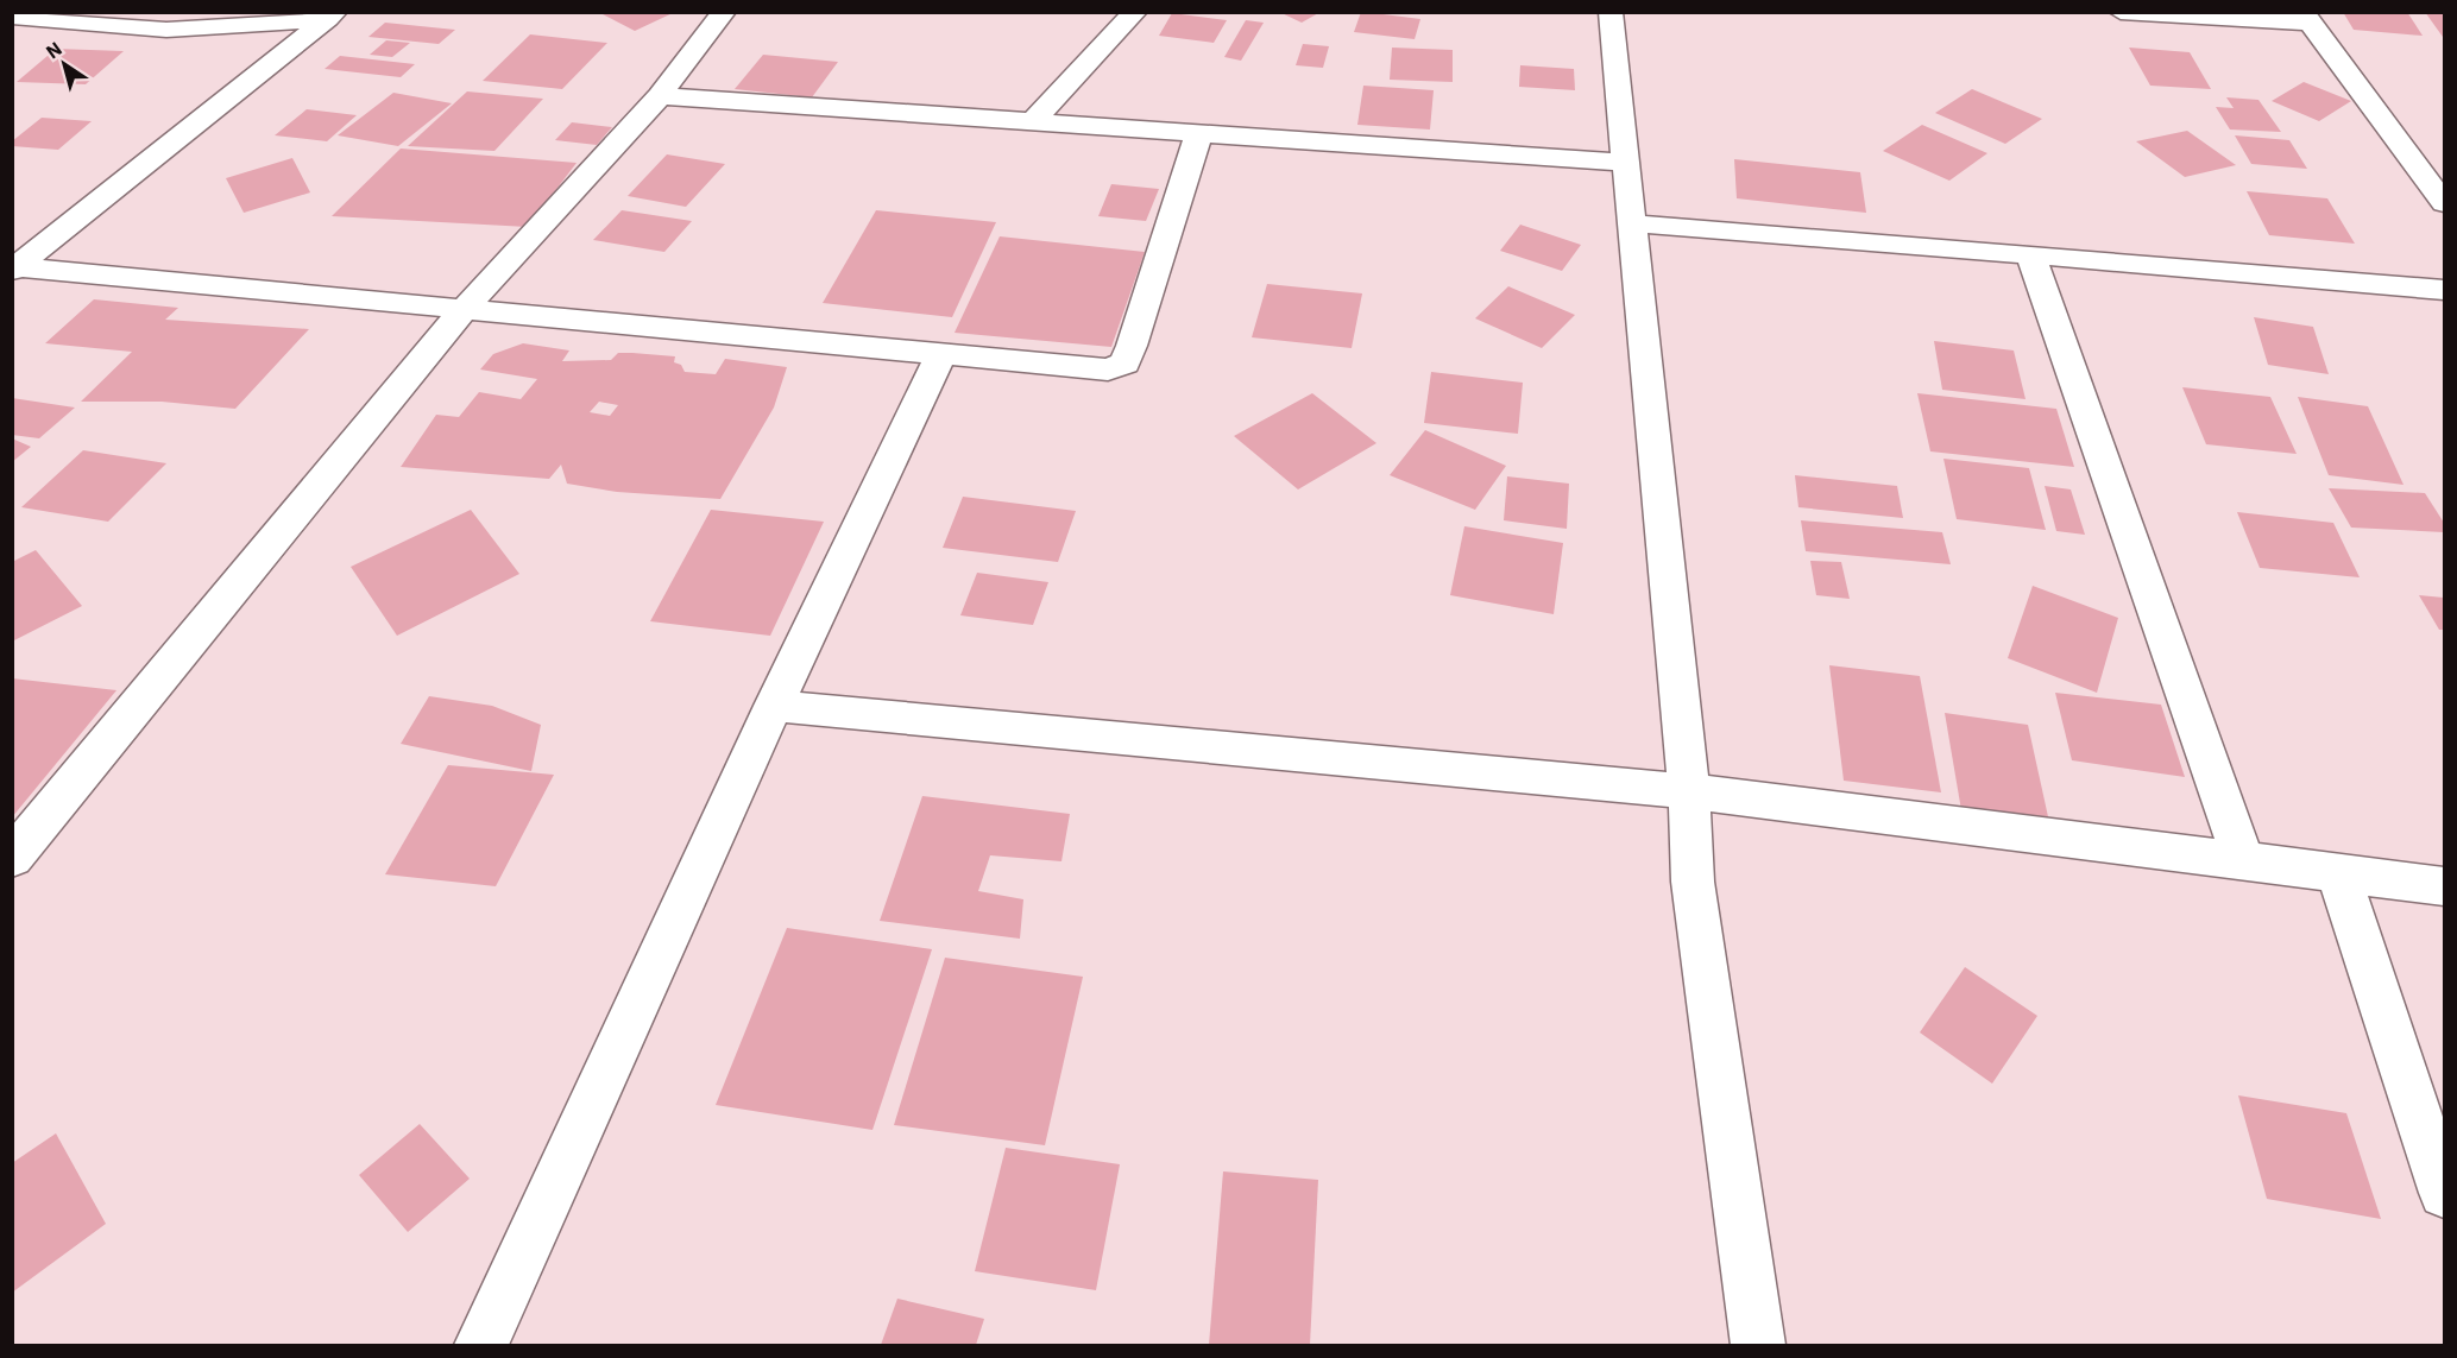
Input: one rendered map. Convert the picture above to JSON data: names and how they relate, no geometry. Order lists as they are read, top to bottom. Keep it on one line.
{"north":"top left"}
